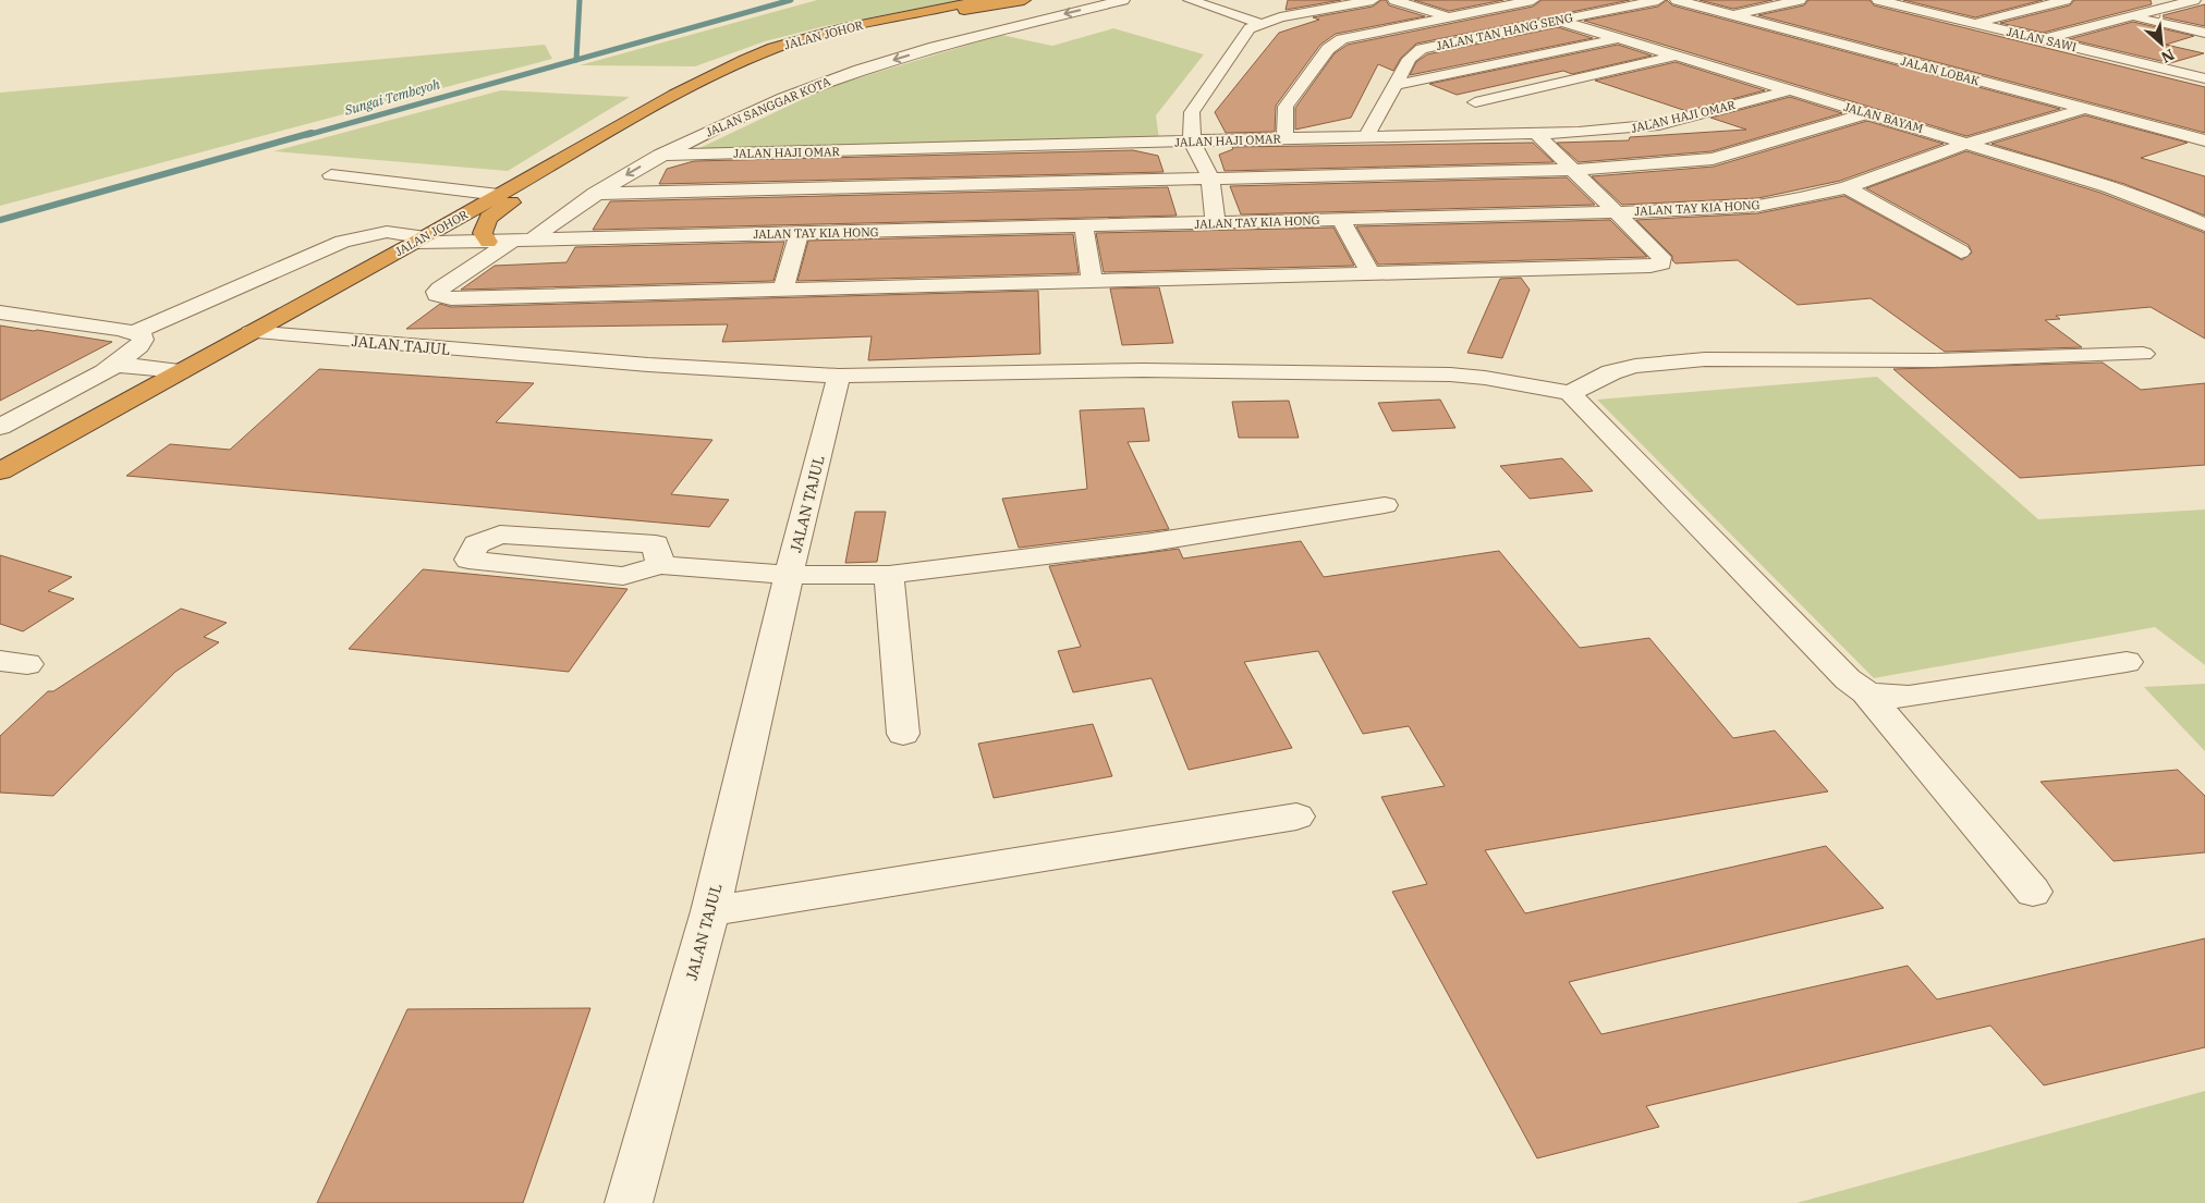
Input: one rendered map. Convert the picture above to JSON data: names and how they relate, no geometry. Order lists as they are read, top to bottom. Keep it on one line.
{"streets":{"highway":["JALAN JOHOR"],"street":["JALAN TAN HANG SENG","JALAN SAWI","JALAN LOBAK","JALAN SANGGAR KOTA","JALAN HAJI OMAR","JALAN BAYAM","JALAN TAY KIA HONG","JALAN TAJUL"]},"crossings":[["JALAN TAN HANG SENG","JALAN HAJI OMAR"],["JALAN TAN HANG SENG","JALAN BAYAM"],["JALAN JOHOR","JALAN TAY KIA HONG"],["JALAN JOHOR","JALAN TAJUL"],["JALAN LOBAK","JALAN TAY KIA HONG"],["JALAN SANGGAR KOTA","JALAN HAJI OMAR"],["JALAN SANGGAR KOTA","JALAN TAY KIA HONG"],["JALAN HAJI OMAR","JALAN BAYAM"],["JALAN BAYAM","JALAN TAY KIA HONG"]],"water":["Sungai Tembeyoh"],"north":"bottom right"}
